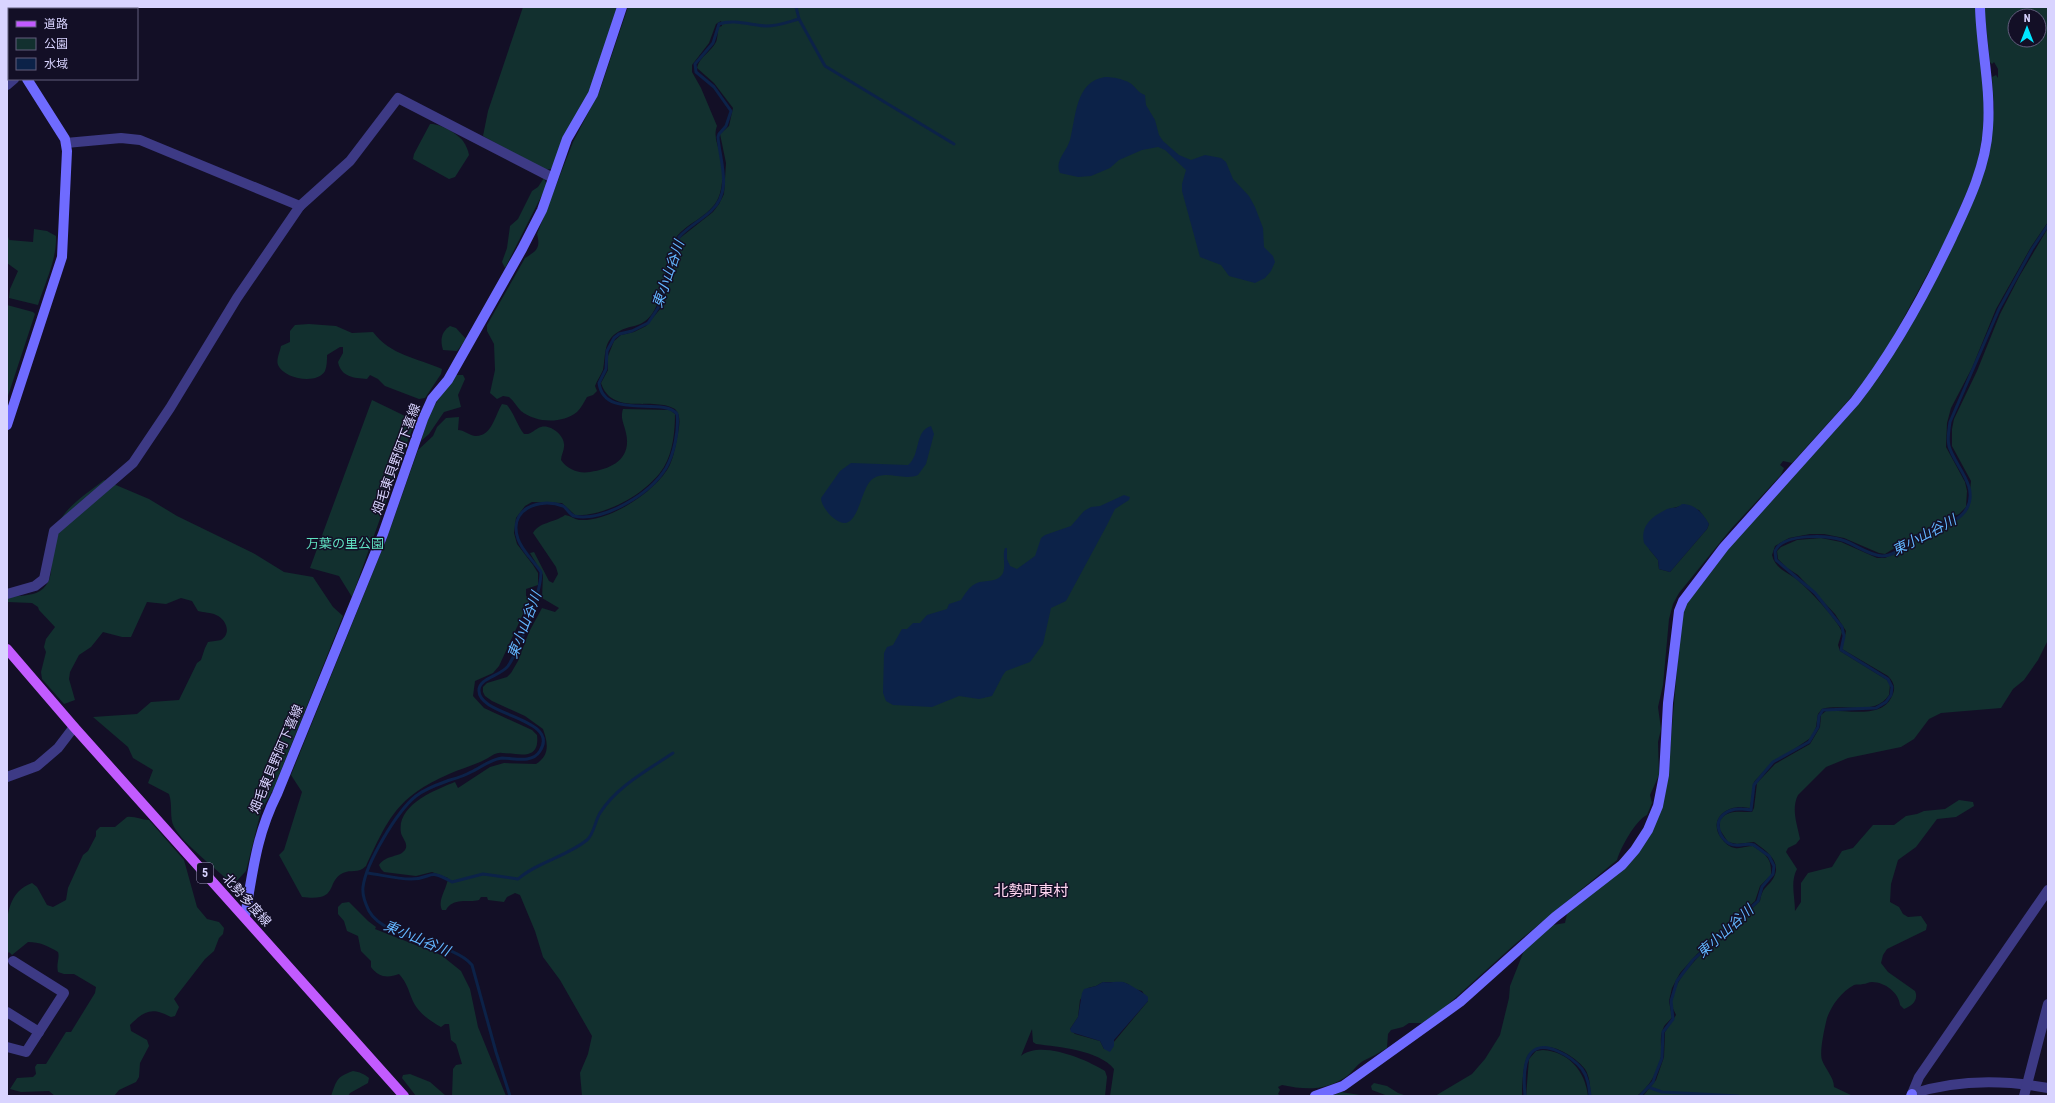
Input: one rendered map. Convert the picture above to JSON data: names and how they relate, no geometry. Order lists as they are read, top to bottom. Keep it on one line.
{"streets":{"main road":["5","北勢多度線"],"street":["畑毛東貝野阿下喜線"]},"crossings":[["畑毛東貝野阿下喜線","北勢多度線"]],"districts":["北勢町東村"],"water":["東小山谷川"],"parks":["万葉の里公園"],"legend":["道路","公園","水域"],"north":"top"}
